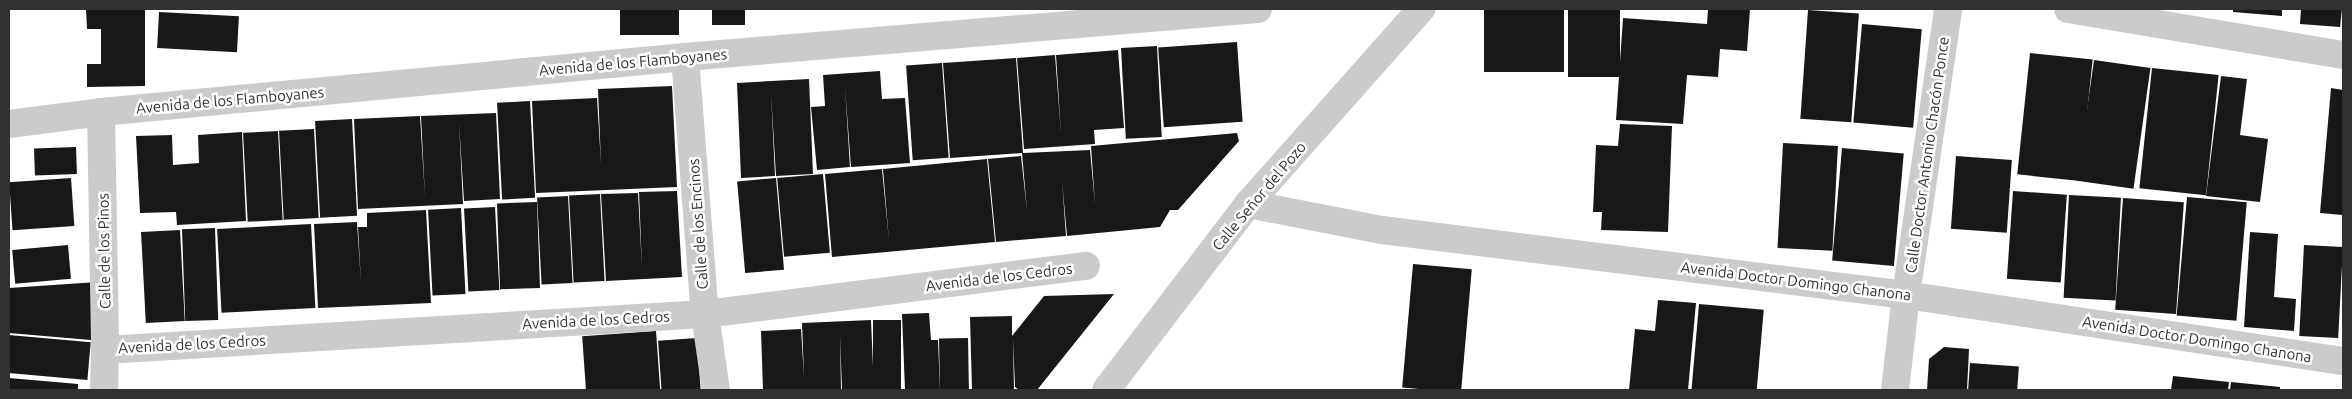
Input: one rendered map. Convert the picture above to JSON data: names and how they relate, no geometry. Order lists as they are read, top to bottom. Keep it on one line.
{"streets":{"street":["Avenida de los Flamboyanes","Calle Doctor Antonio Chacón Ponce","Calle Señor del Pozo","Calle de los Encinos","Calle de los Pinos","Avenida de los Cedros","Avenida Doctor Domingo Chanona"]},"crossings":[["Avenida de los Flamboyanes","Calle de los Encinos"],["Avenida de los Flamboyanes","Calle de los Pinos"],["Calle Doctor Antonio Chacón Ponce","Avenida Doctor Domingo Chanona"],["Calle Señor del Pozo","Avenida Doctor Domingo Chanona"],["Calle de los Encinos","Avenida de los Cedros"],["Calle de los Pinos","Avenida de los Cedros"]]}
